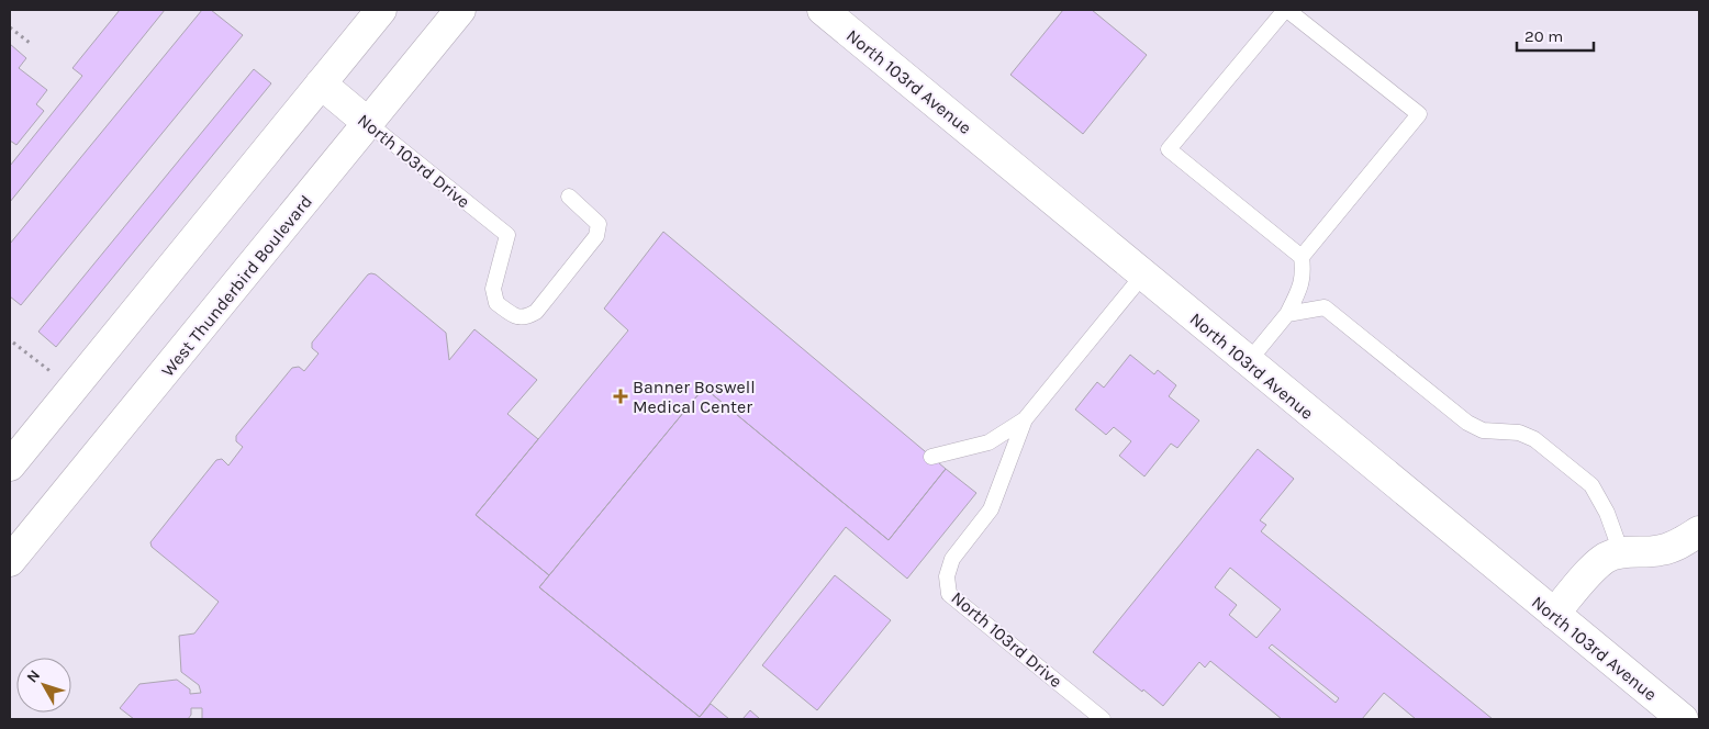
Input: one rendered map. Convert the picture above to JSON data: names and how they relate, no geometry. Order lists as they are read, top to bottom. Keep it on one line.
{"streets":{"street":["North 103rd Avenue","North 103rd Drive","West Thunderbird Boulevard"]},"crossings":[["North 103rd Avenue","North 103rd Drive"],["North 103rd Drive","West Thunderbird Boulevard"]],"places":{"health":["Banner Boswell Medical Center"]},"scale_bar":"20 m","north":"top left"}
